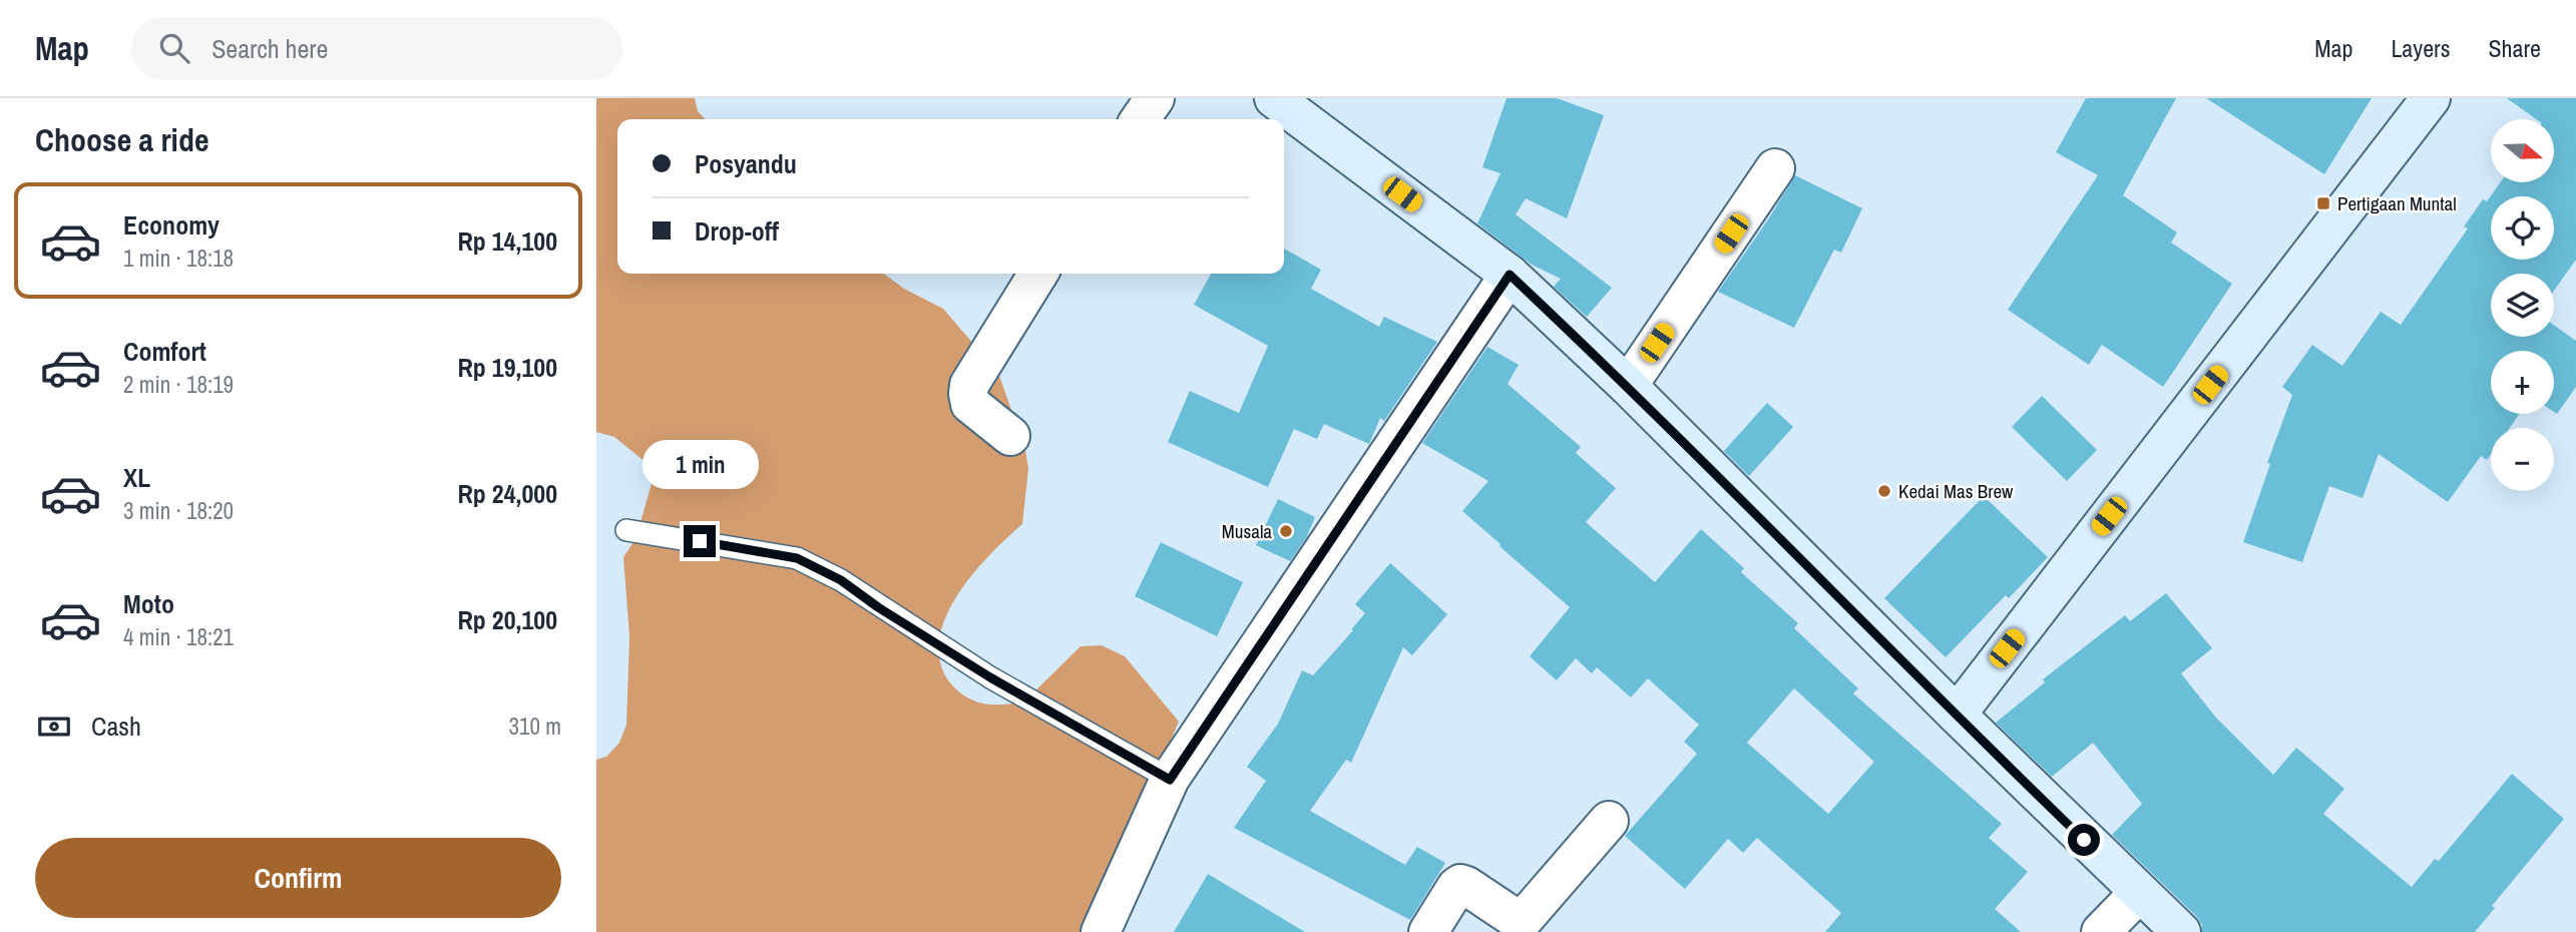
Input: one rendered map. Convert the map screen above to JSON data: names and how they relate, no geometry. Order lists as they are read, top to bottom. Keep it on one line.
{"places":{"transit":["Pertigaan Muntal"],"other":["Kedai Mas Brew","Musala"]},"north":"right","page":{"header":"Map","search":"Search here","nav":["Map","Layers","Share"],"heading":"Choose a ride","map_buttons":["+","−"],"banner":["Posyandu","Drop-off"],"list":[{"name":"Economy","note":"1 min · 18:18","value":"Rp 14,100"},{"name":"Comfort","note":"2 min · 18:19","value":"Rp 19,100"},{"name":"XL","note":"3 min · 18:20","value":"Rp 24,000"},{"name":"Moto","note":"4 min · 18:21","value":"Rp 20,100"}],"bubble":"1 min","pay":["Cash","310 m"],"buttons":"Confirm"}}
